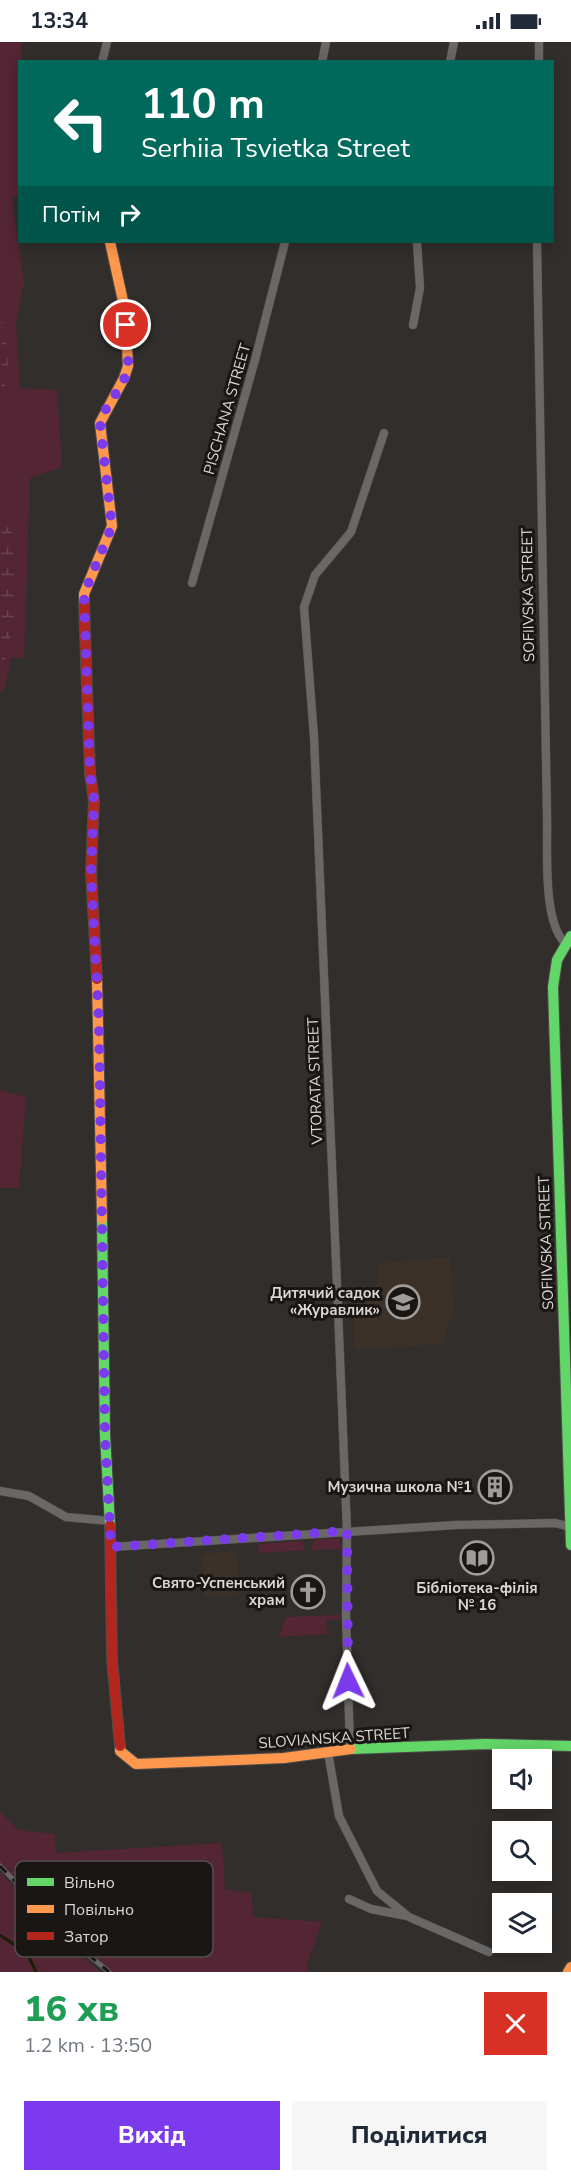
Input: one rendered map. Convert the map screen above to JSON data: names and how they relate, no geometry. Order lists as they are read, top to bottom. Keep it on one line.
{"streets":{"street":["PISCHANA STREET","SOFIIVSKA STREET","VTORATA STREET","SLOVIANSKA STREET"]},"crossings":[["VTORATA STREET","SLOVIANSKA STREET"]],"places":{"school or university":["Дитячий садок «Журавлик»"],"building":["Музична школа №1"],"library":["Бібліотека-філія № 16"],"church":["Свято-Успенський храм"]},"legend":["Вільно","Повільно","Затор"],"page":{"status":"13:34","turn":["110 m","Serhiia Tsvietka Street"],"then":"Потім","heading":["16 хв","1.2 km · 13:50"],"buttons":["Вихід","Поділитися"]}}
